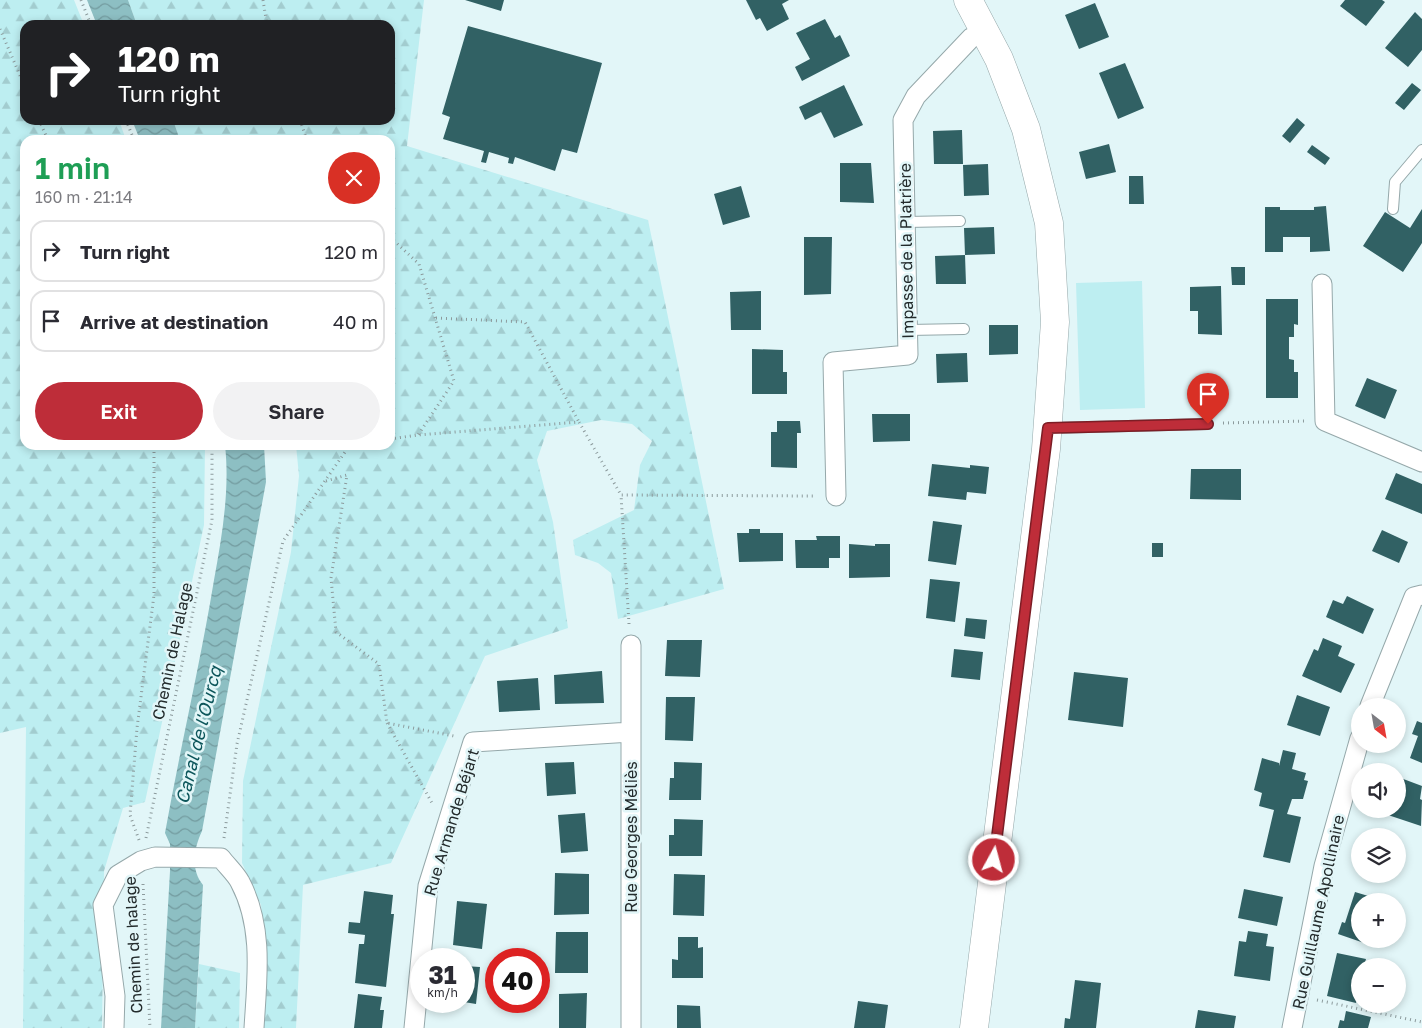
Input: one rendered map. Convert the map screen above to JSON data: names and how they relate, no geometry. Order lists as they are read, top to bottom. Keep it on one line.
{"streets":{"street":["Impasse de la Platrière","Rue Armande Béjart","Rue Georges Méliès","Rue Guillaume Apollinaire"],"path":["Chemin de Halage","Chemin de halage"]},"crossings":[["Chemin de Halage","Chemin de halage"],["Rue Armande Béjart","Rue Georges Méliès"]],"water":["Canal de l'Ourcq"],"north":"bottom right","page":{"turn":["120 m","Turn right"],"heading":["1 min","160 m · 21:14"],"list":[{"name":"Turn right","value":"120 m"},{"name":"Arrive at destination","value":"40 m"}],"buttons":["Exit","Share"],"map_buttons":["+","−"],"speed":"31 km/h","limit":"40"}}
